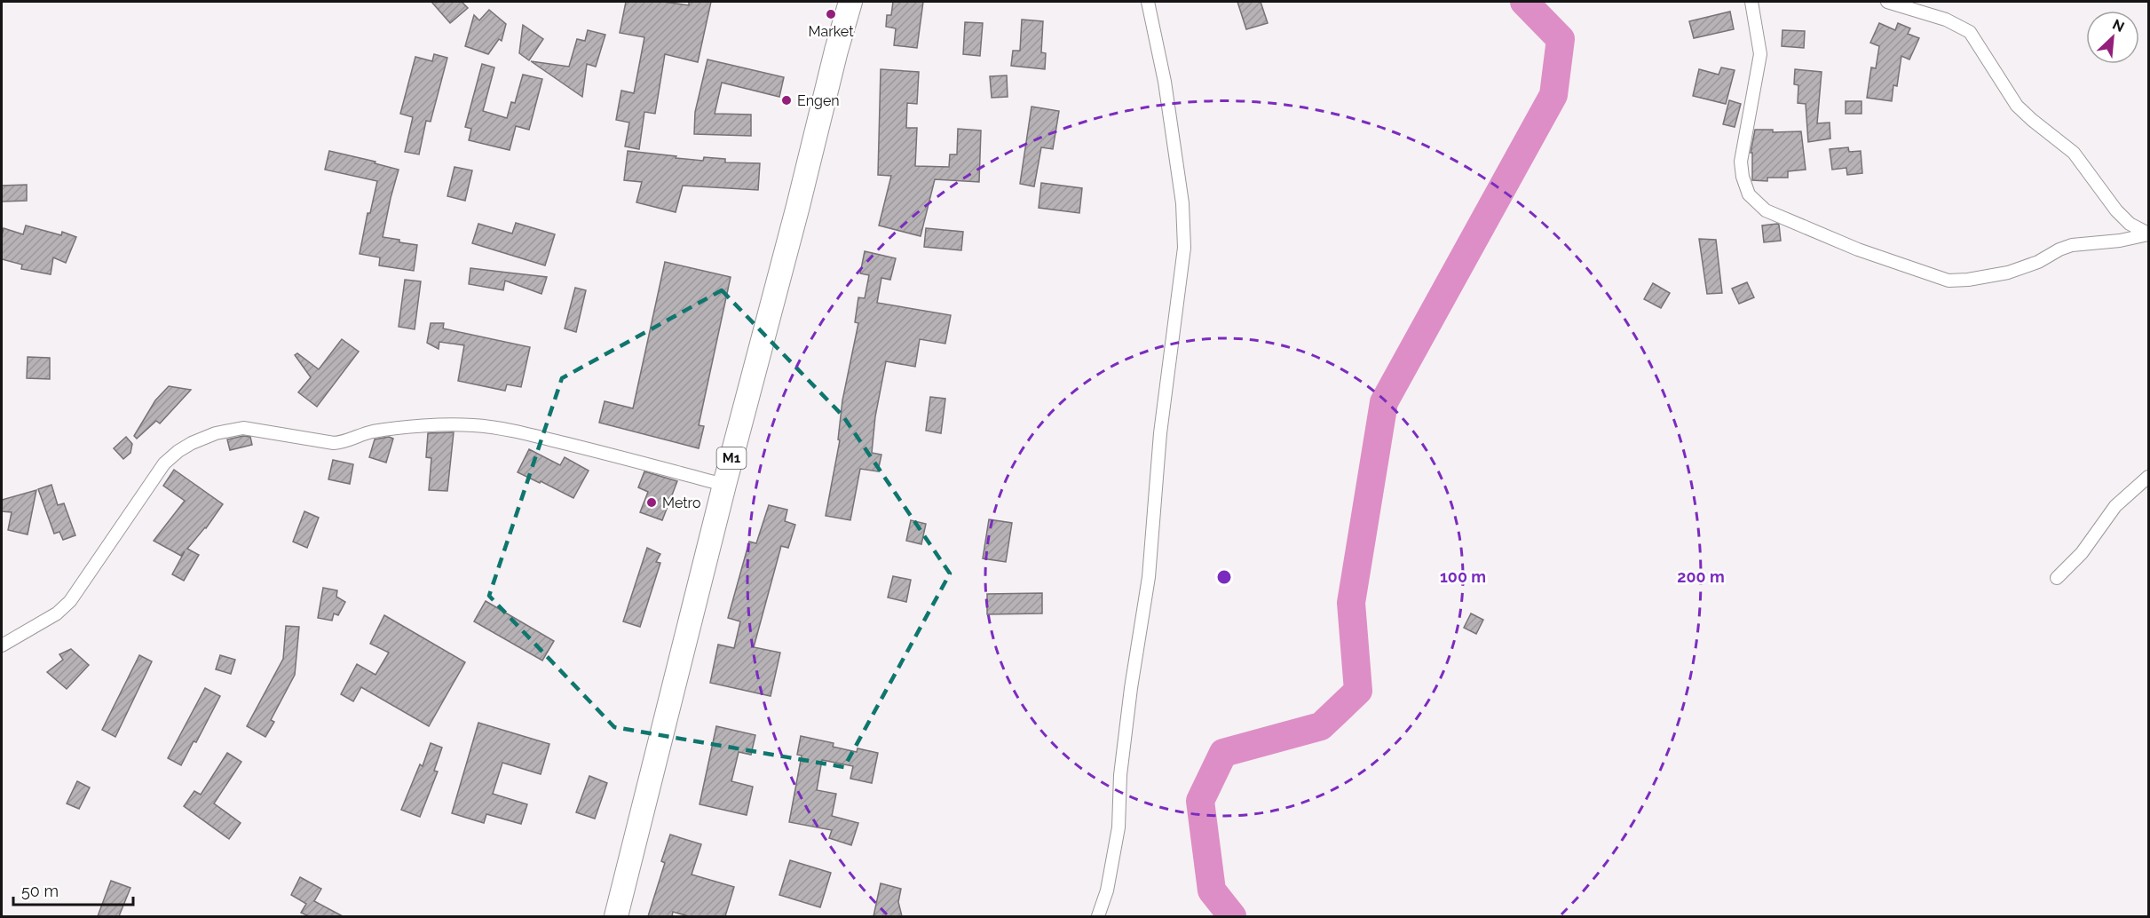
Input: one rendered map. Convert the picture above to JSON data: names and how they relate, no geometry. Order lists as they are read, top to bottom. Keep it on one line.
{"streets":{"highway":["M1"]},"places":["Market","Engen","Metro"],"scale_bar":"50 m","north":"top right","rings":["100 m","200 m"]}
